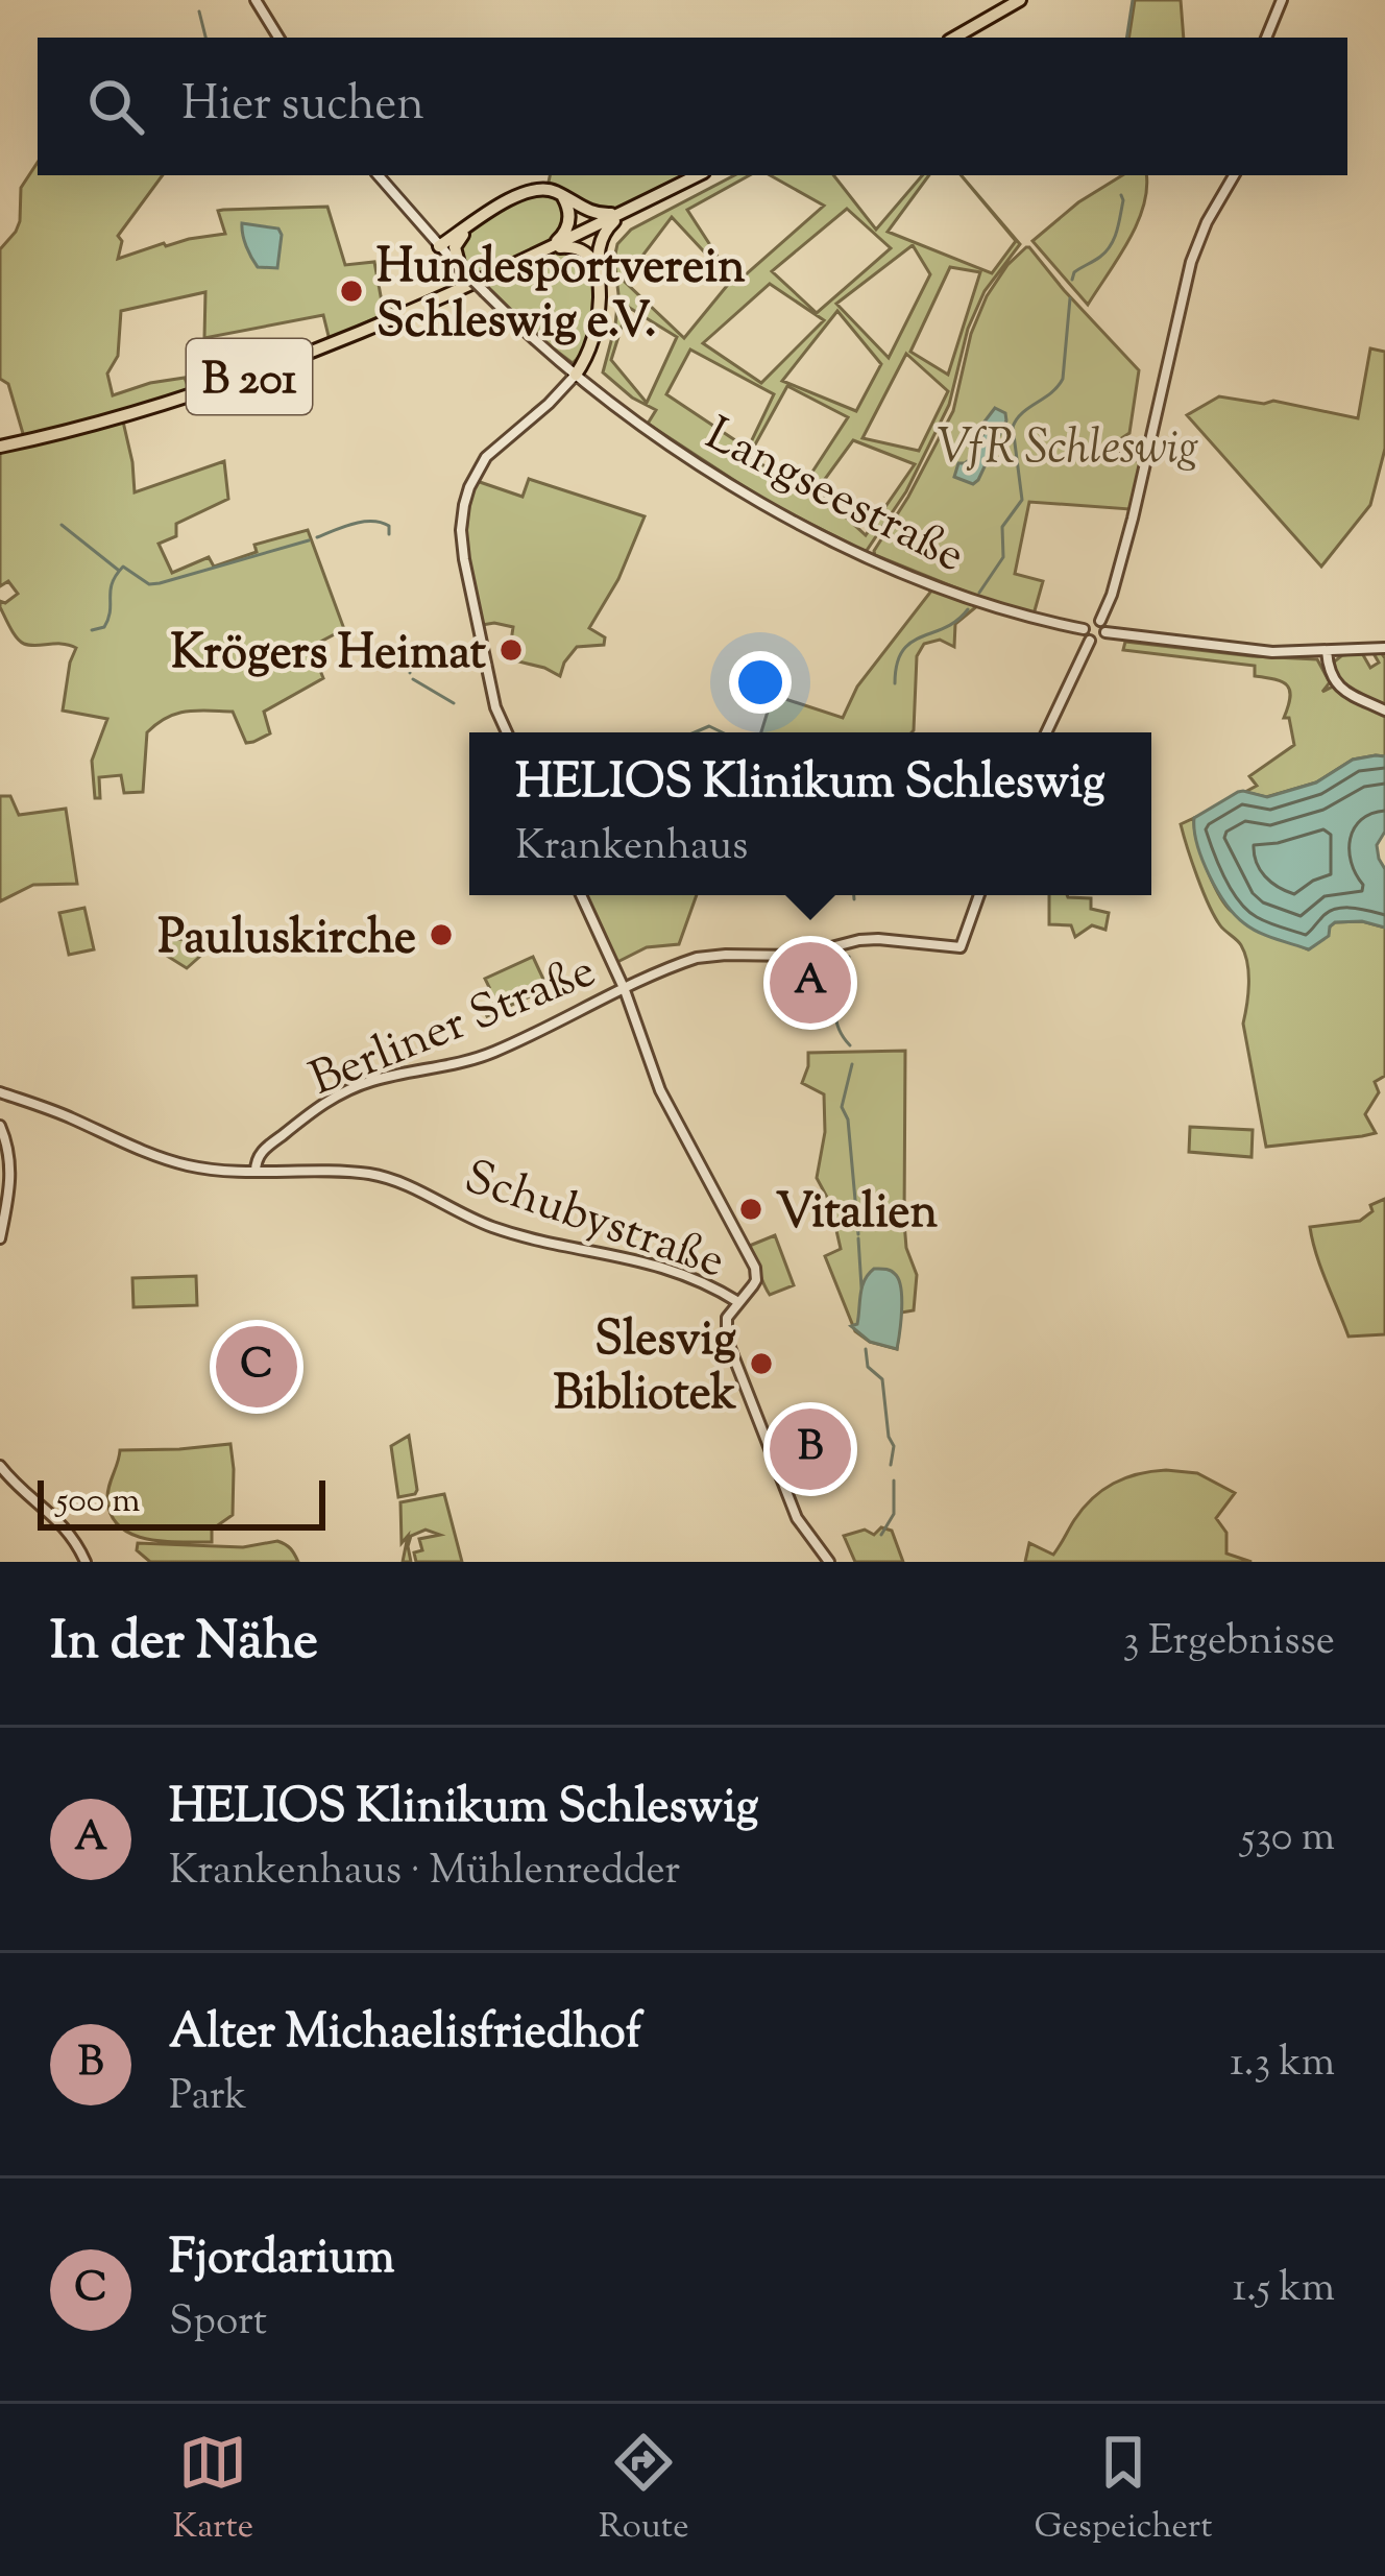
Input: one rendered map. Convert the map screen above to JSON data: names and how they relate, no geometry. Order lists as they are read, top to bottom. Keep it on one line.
{"streets":{"main road":["B 201"],"street":["Langseestraße","Berliner Straße","Schubystraße"]},"crossings":[["Berliner Straße","Schubystraße"]],"parks":["VfR Schleswig"],"places":["Hundesportverein Schleswig e.V.","Krögers Heimat","Pauluskirche","Vitalien","Slesvig Bibliotek"],"scale_bar":"500 m","page":{"search":"Hier suchen","popup":["HELIOS Klinikum Schleswig","Krankenhaus"],"pins":["A","C","B"],"scale":"500 m","heading":["In der Nähe","3 Ergebnisse"],"list":[{"mark":"A","name":"HELIOS Klinikum Schleswig","note":"Krankenhaus · Mühlenredder","value":"530 m"},{"mark":"B","name":"Alter Michaelisfriedhof","note":"Park","value":"1.3 km"},{"mark":"C","name":"Fjordarium","note":"Sport","value":"1.5 km"}],"nav":["Karte","Route","Gespeichert"]}}
